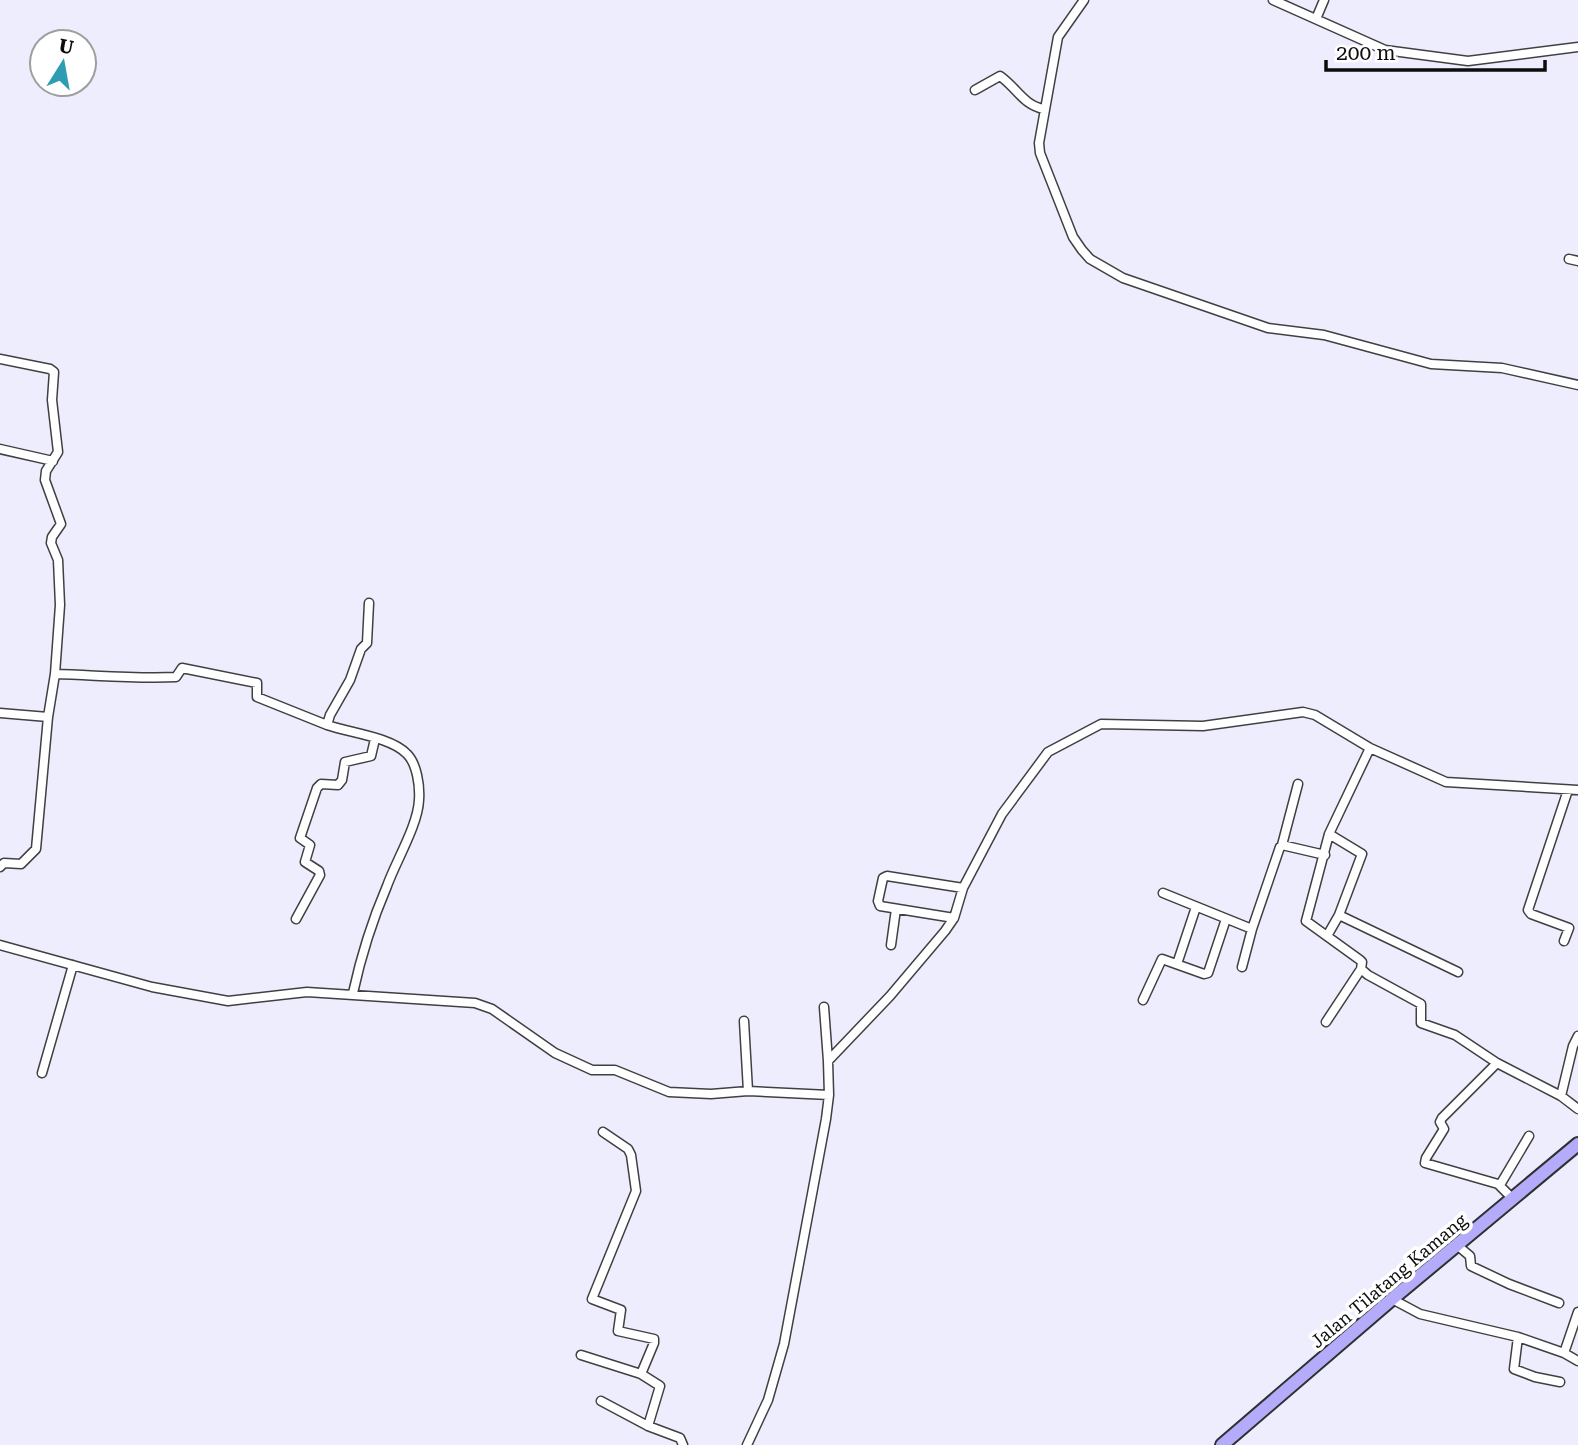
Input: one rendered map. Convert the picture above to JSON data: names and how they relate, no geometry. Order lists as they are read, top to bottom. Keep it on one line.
{"streets":{"street":["Jalan Tilatang Kamang"]},"scale_bar":"200 m","north":"top"}
